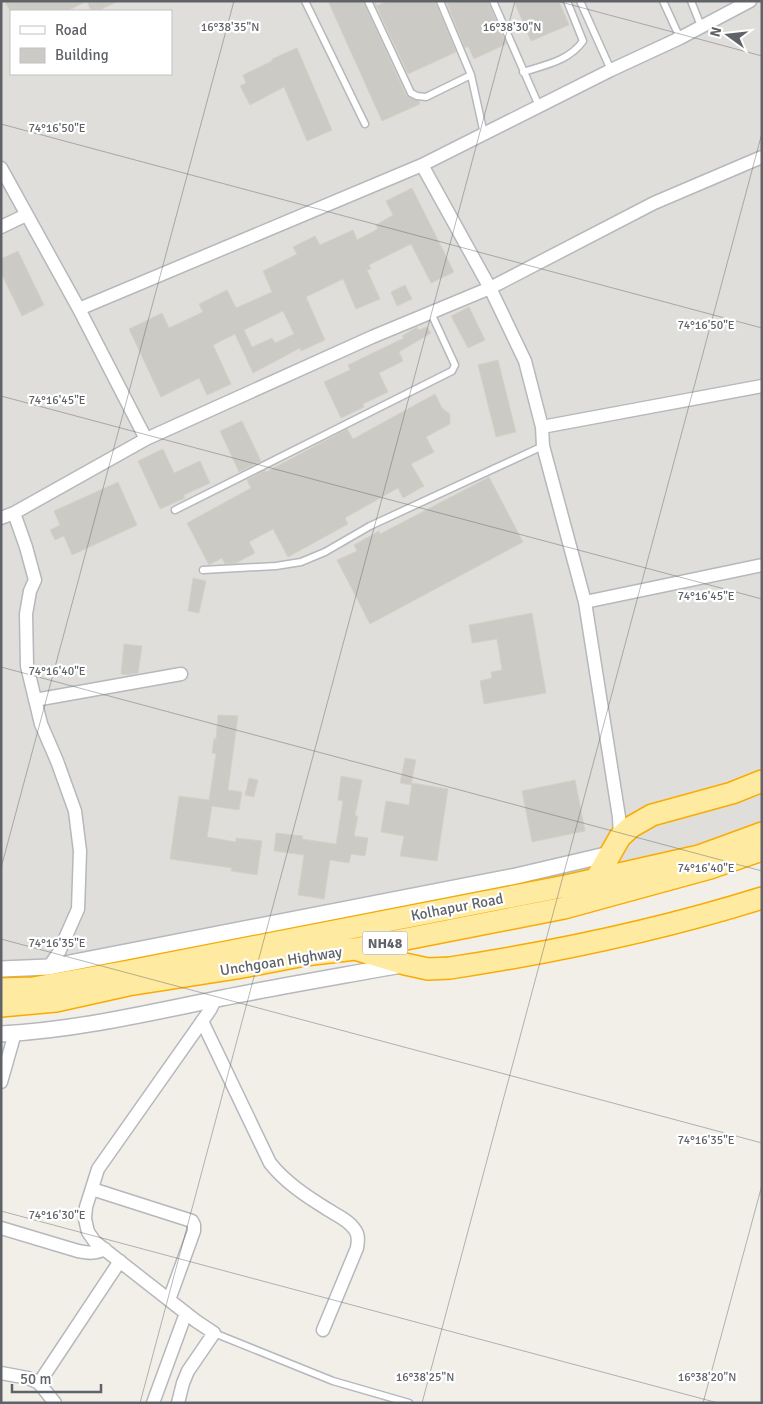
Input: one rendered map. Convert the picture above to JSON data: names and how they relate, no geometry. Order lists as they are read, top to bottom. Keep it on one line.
{"streets":{"highway":["Kolhapur Road","NH48","Unchgoan Highway"]},"legend":["Road","Building"],"scale_bar":"50 m","north":"left","coordinates":["16°38'35\"N","16°38'30\"N","74°16'50\"E","74°16'45\"E","74°16'40\"E","74°16'35\"E","74°16'30\"E","16°38'25\"N","16°38'20\"N"]}
